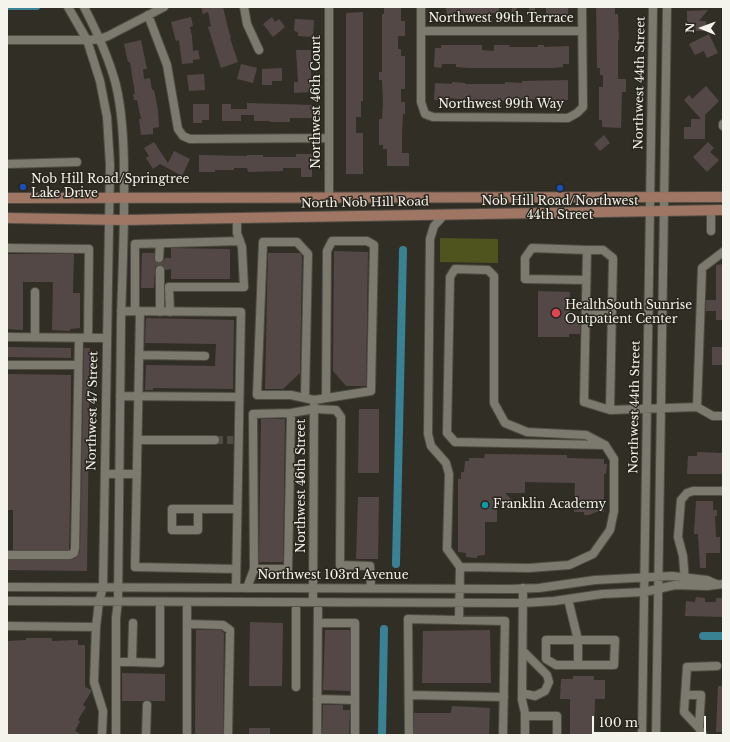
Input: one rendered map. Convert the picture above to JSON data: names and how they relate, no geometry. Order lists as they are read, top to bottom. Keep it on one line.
{"streets":{"main road":["North Nob Hill Road"],"street":["Northwest 99th Terrace","Northwest 44th Street","Northwest 46th Court","Northwest 99th Way","Northwest 47 Street","Northwest 46th Street","Northwest 103rd Avenue"]},"crossings":[["Northwest 99th Terrace","Northwest 99th Way"],["Northwest 44th Street","North Nob Hill Road"],["Northwest 44th Street","Northwest 103rd Avenue"],["Northwest 46th Court","North Nob Hill Road"],["North Nob Hill Road","Northwest 47 Street"],["Northwest 47 Street","Northwest 103rd Avenue"],["Northwest 46th Street","Northwest 103rd Avenue"]],"places":["Nob Hill Road/Springtree Lake Drive","Nob Hill Road/Northwest 44th Street","HealthSouth Sunrise Outpatient Center","Franklin Academy"],"scale_bar":"100 m","north":"left"}
